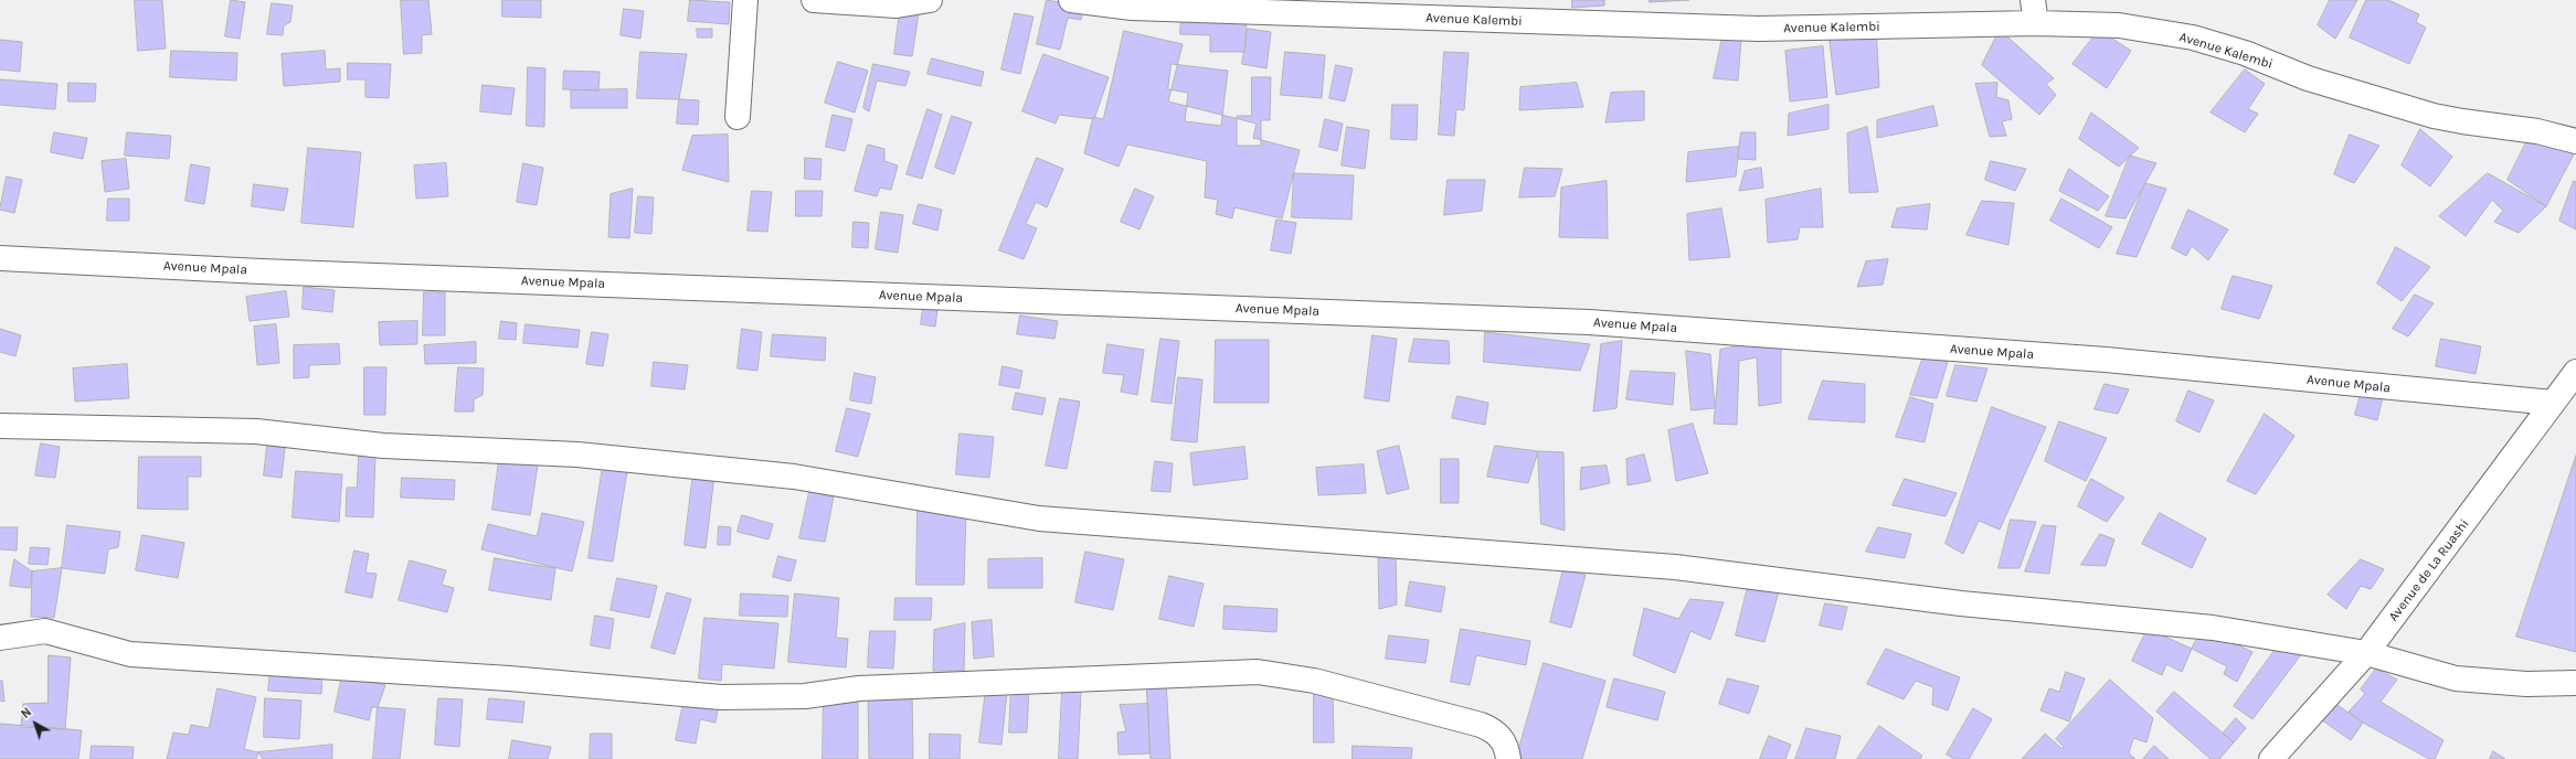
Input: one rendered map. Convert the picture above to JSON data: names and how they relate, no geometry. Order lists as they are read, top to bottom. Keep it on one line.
{"streets":{"street":["Avenue Kalembi","Avenue Mpala","Avenue de La Ruashi"]},"crossings":[["Avenue Mpala","Avenue de La Ruashi"]],"north":"top left"}
